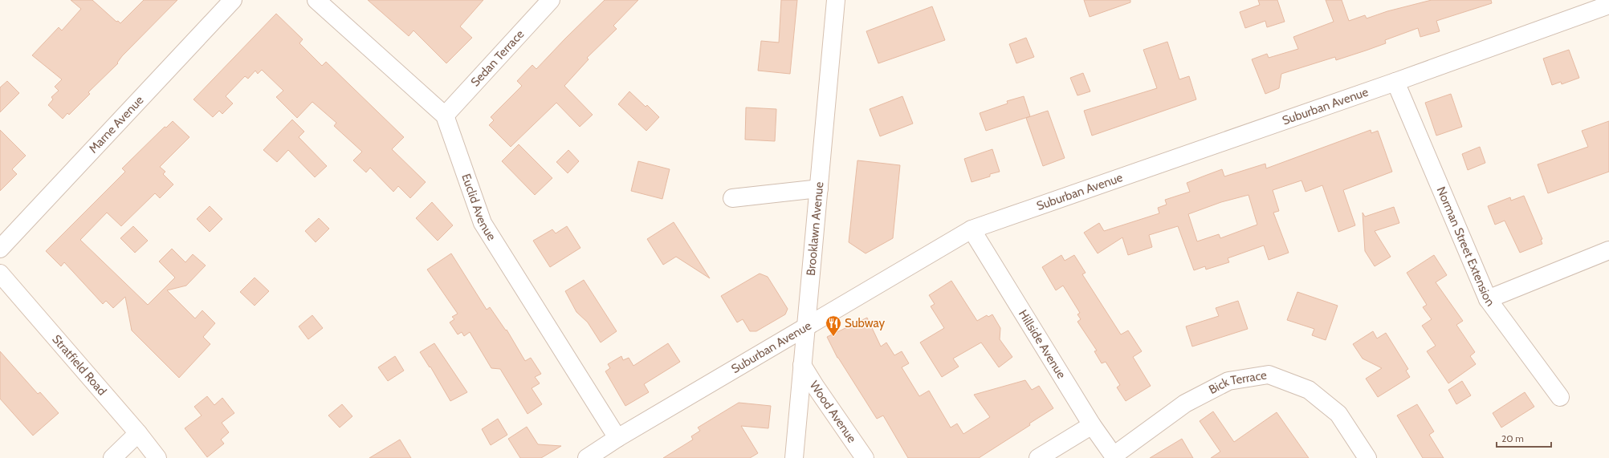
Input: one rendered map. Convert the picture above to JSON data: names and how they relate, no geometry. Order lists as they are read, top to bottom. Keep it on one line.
{"streets":{"street":["Sedan Terrace","Suburban Avenue","Marne Avenue","Euclid Avenue","Brooklawn Avenue","Norman Street Extension","Hillside Avenue","Stratfield Road","Bick Terrace","Wood Avenue"]},"crossings":[["Sedan Terrace","Euclid Avenue"],["Suburban Avenue","Euclid Avenue"],["Suburban Avenue","Brooklawn Avenue"],["Suburban Avenue","Norman Street Extension"],["Suburban Avenue","Hillside Avenue"],["Brooklawn Avenue","Wood Avenue"],["Hillside Avenue","Bick Terrace"]],"places":{"restaurant":["Subway"]},"scale_bar":"20 m"}
